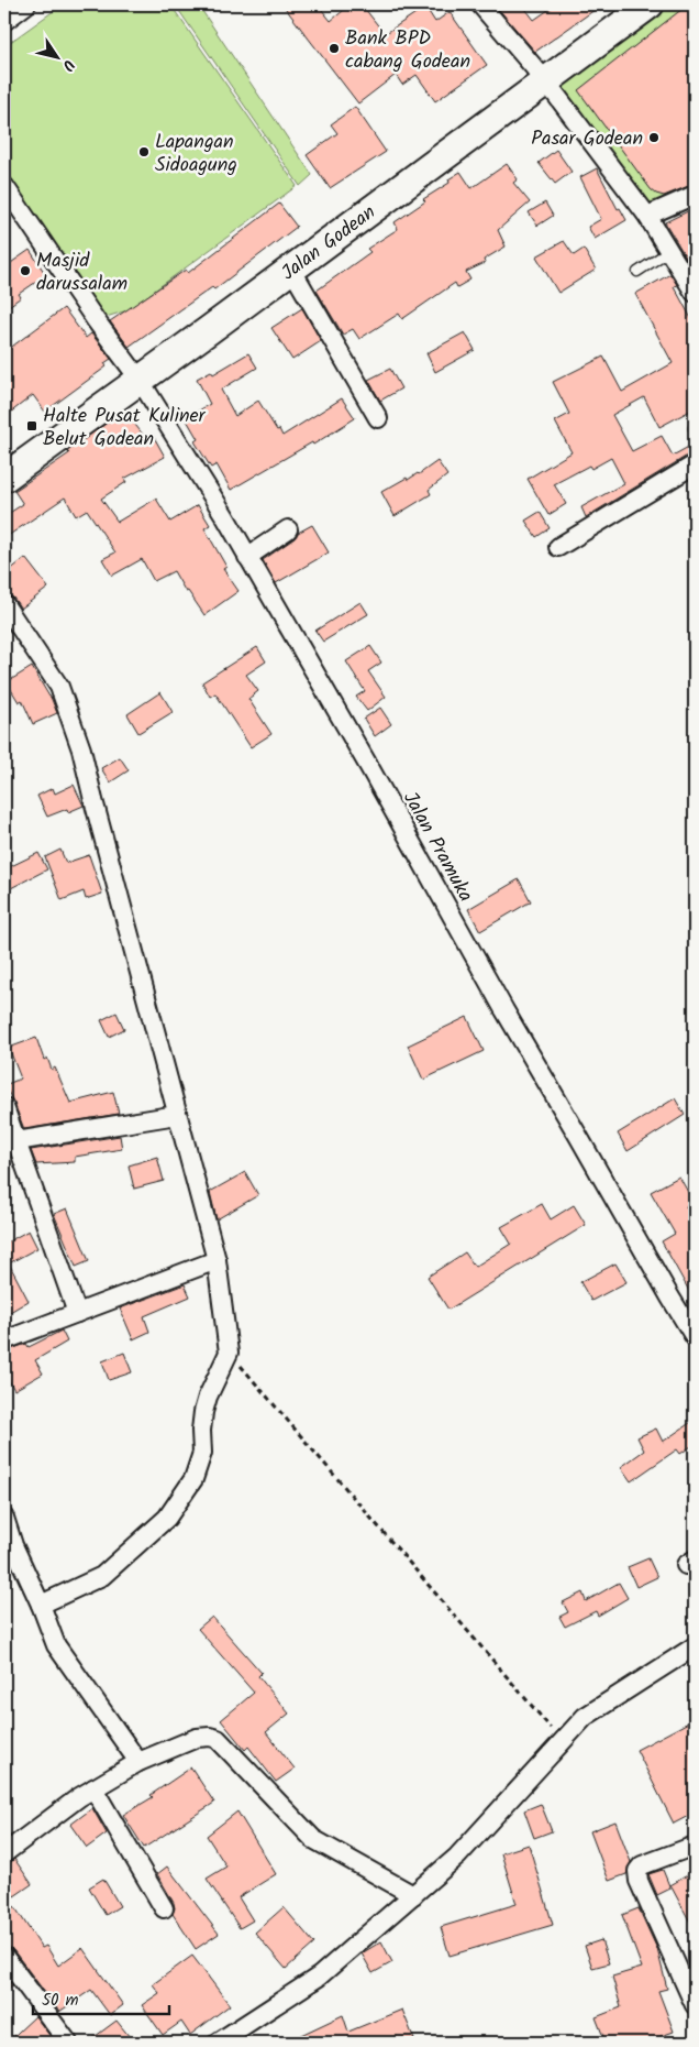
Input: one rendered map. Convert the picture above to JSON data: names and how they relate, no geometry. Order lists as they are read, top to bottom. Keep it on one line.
{"streets":{"main road":["Jalan Godean"],"street":["Jalan Pramuka"]},"crossings":[["Jalan Godean","Jalan Pramuka"]],"places":{"other":["Bank BPD cabang Godean","Pasar Godean","Lapangan Sidoagung","Masjid darussalam"],"transit":["Halte Pusat Kuliner Belut Godean"]},"scale_bar":"50 m","north":"bottom right"}
